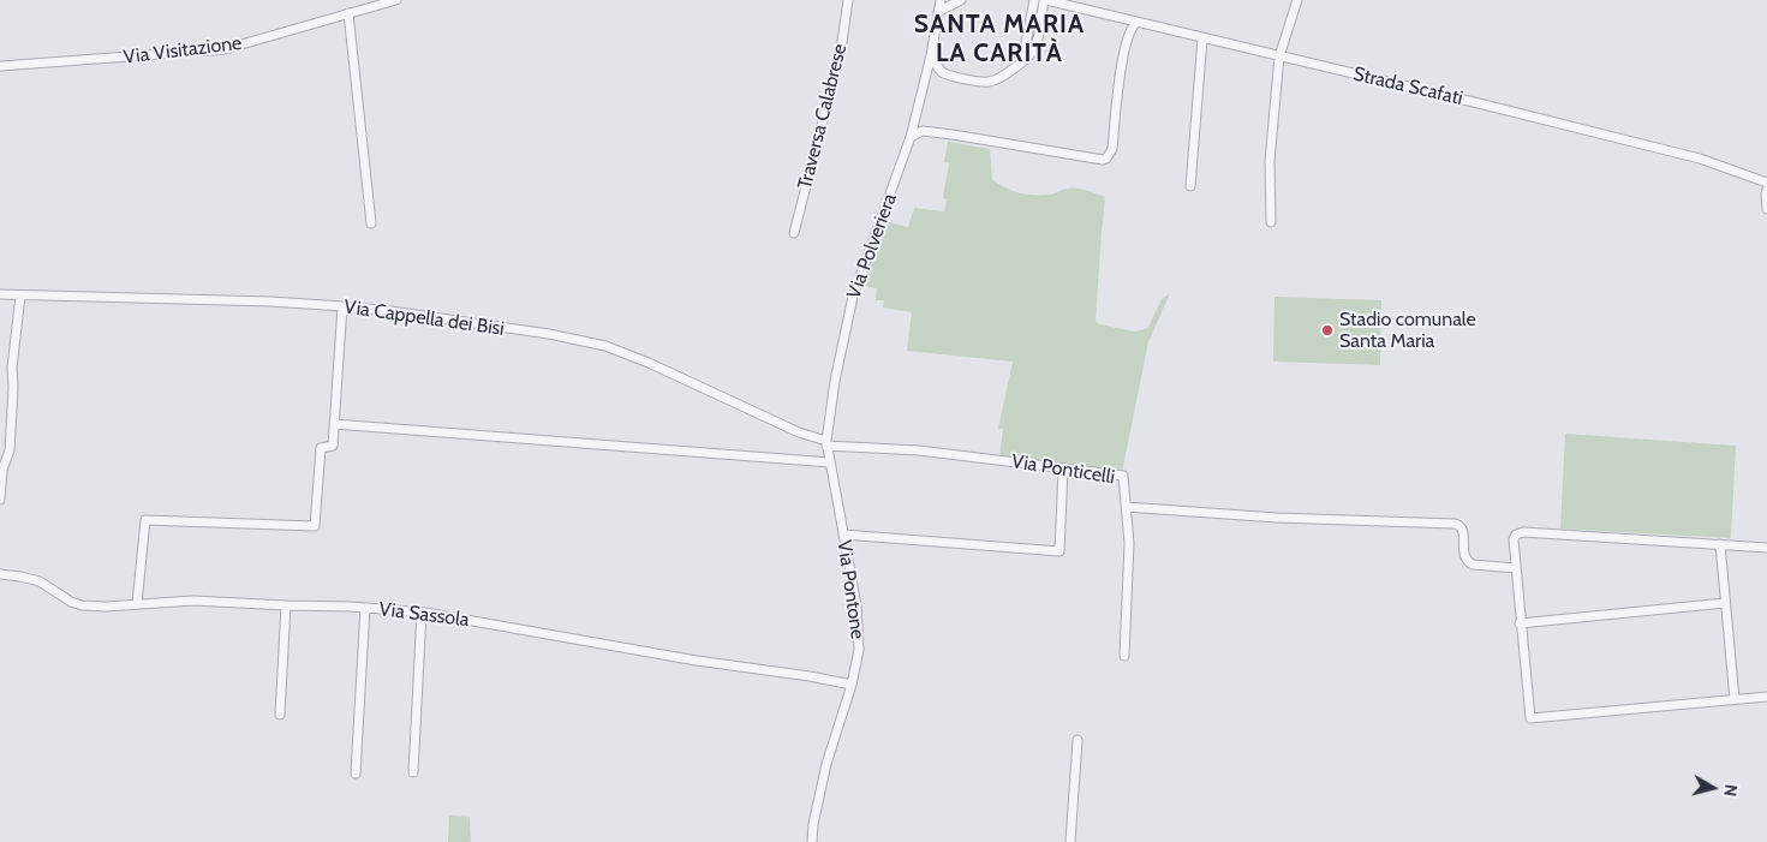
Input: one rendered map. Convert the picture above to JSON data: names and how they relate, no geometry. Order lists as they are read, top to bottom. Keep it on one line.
{"streets":{"street":["Via Visitazione","Strada Scafati","Traversa Calabrese","Via Polveriera","Via Cappella dei Bisi","Via Ponticelli","Via Pontone","Via Sassola"]},"crossings":[["Via Polveriera","Via Cappella dei Bisi"],["Via Polveriera","Via Ponticelli"],["Via Polveriera","Via Pontone"],["Via Cappella dei Bisi","Via Ponticelli"],["Via Cappella dei Bisi","Via Pontone"],["Via Ponticelli","Via Pontone"],["Via Pontone","Via Sassola"]],"districts":["SANTA MARIA LA CARITÀ"],"places":["Stadio comunale Santa Maria"],"north":"right"}
